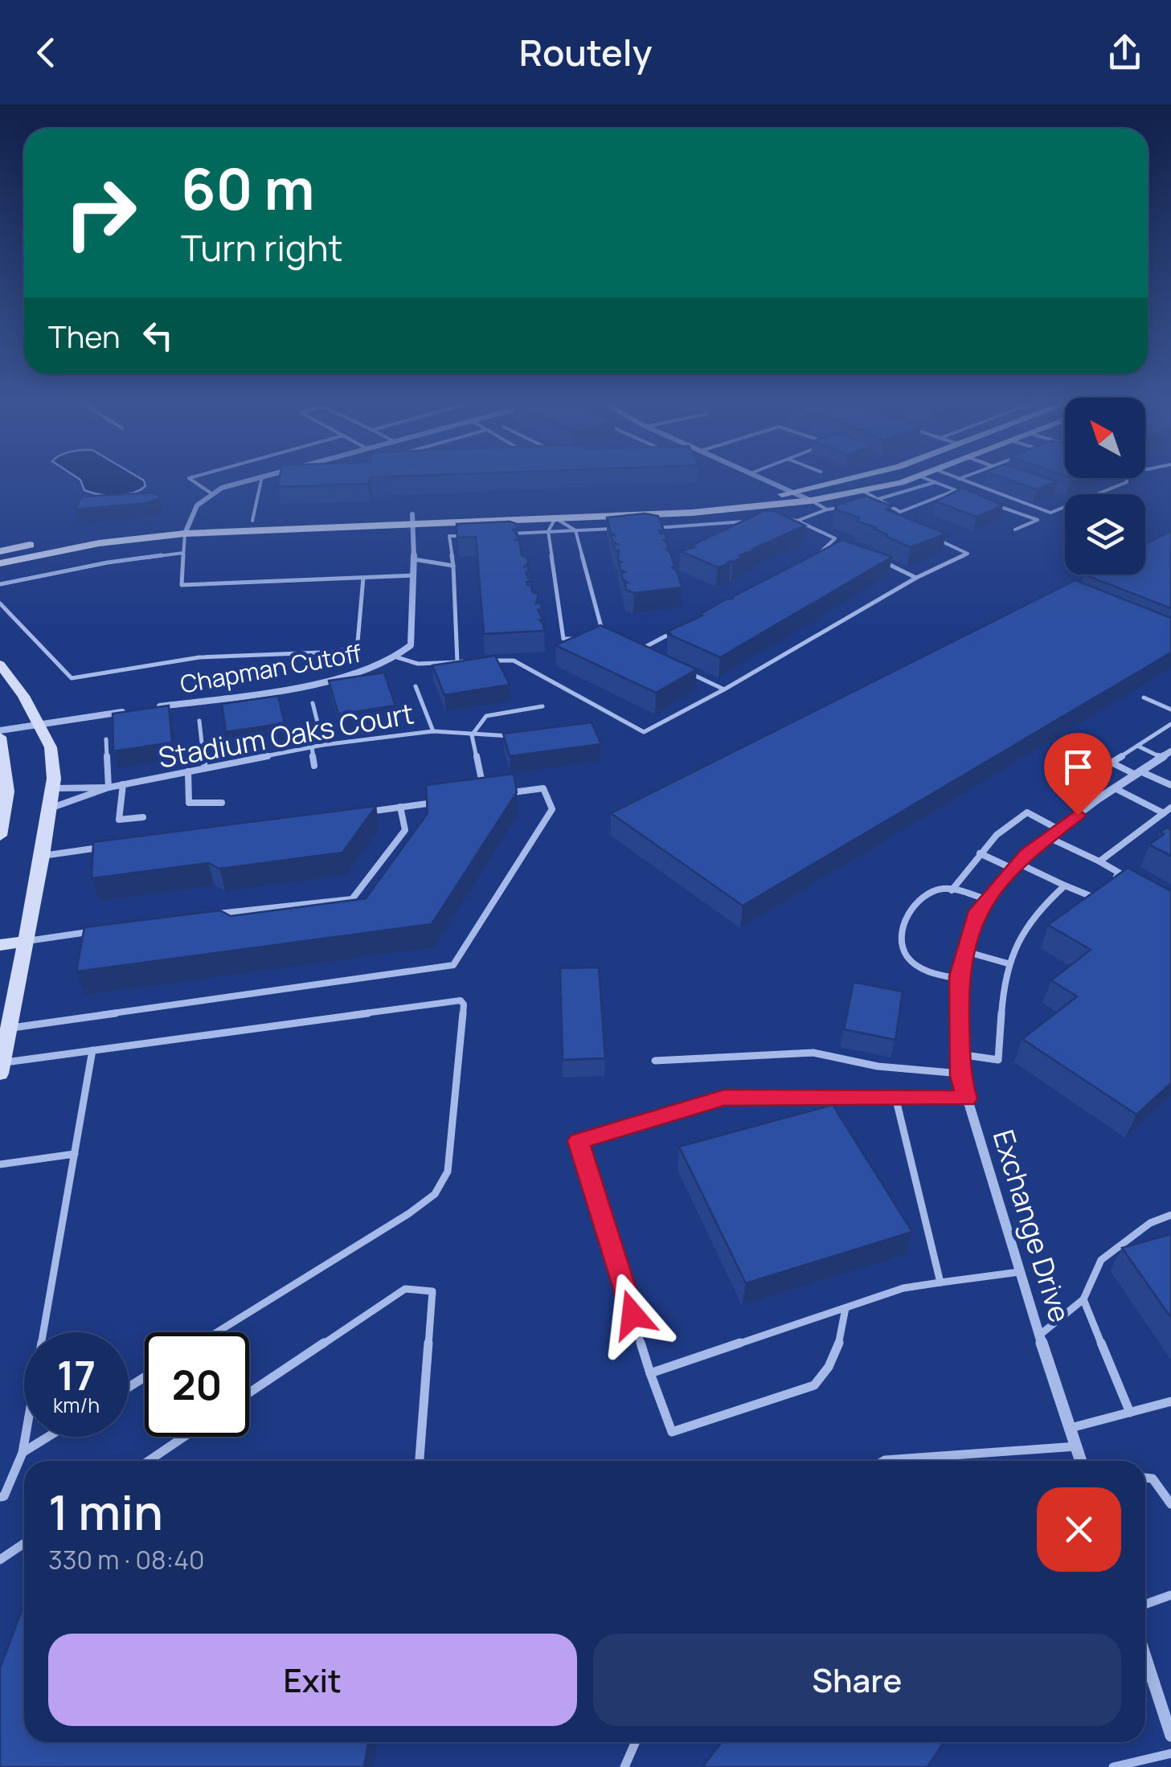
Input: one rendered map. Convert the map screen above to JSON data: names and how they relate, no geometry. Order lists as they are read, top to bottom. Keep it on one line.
{"streets":{"street":["Chapman Cutoff","Exchange Drive"],"lane":["Stadium Oaks Court"]},"north":"top left","page":{"header":"Routely","turn":["60 m","Turn right"],"then":"Then","speed":"17 km/h","limit":"20","heading":["1 min","330 m · 08:40"],"buttons":["Exit","Share"]}}
